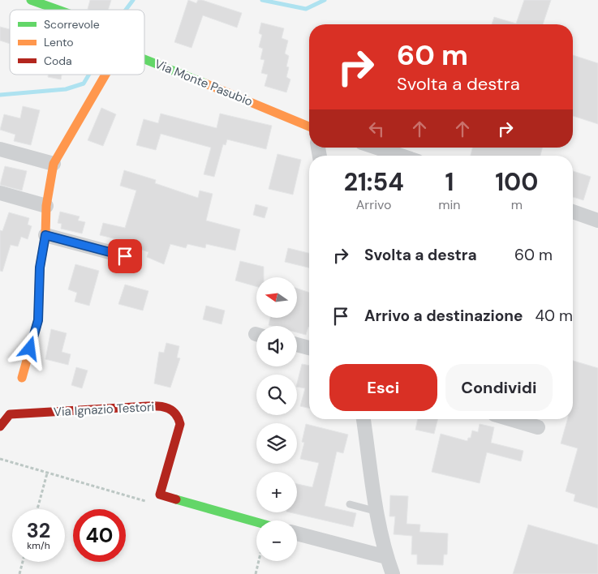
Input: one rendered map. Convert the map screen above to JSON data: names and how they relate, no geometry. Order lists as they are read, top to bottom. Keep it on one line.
{"streets":{"street":["Via Monte Pasubio","Via Ignazio Testori"]},"legend":["Scorrevole","Lento","Coda"],"north":"left","page":{"turn":["60 m","Svolta a destra"],"eta":["21:54","Arrivo","1","min","100","m"],"list":[{"name":"Svolta a destra","value":"60 m"},{"name":"Arrivo a destinazione","value":"40 m"}],"map_buttons":["+","−"],"buttons":["Esci","Condividi"],"speed":"32 km/h","limit":"40"}}
